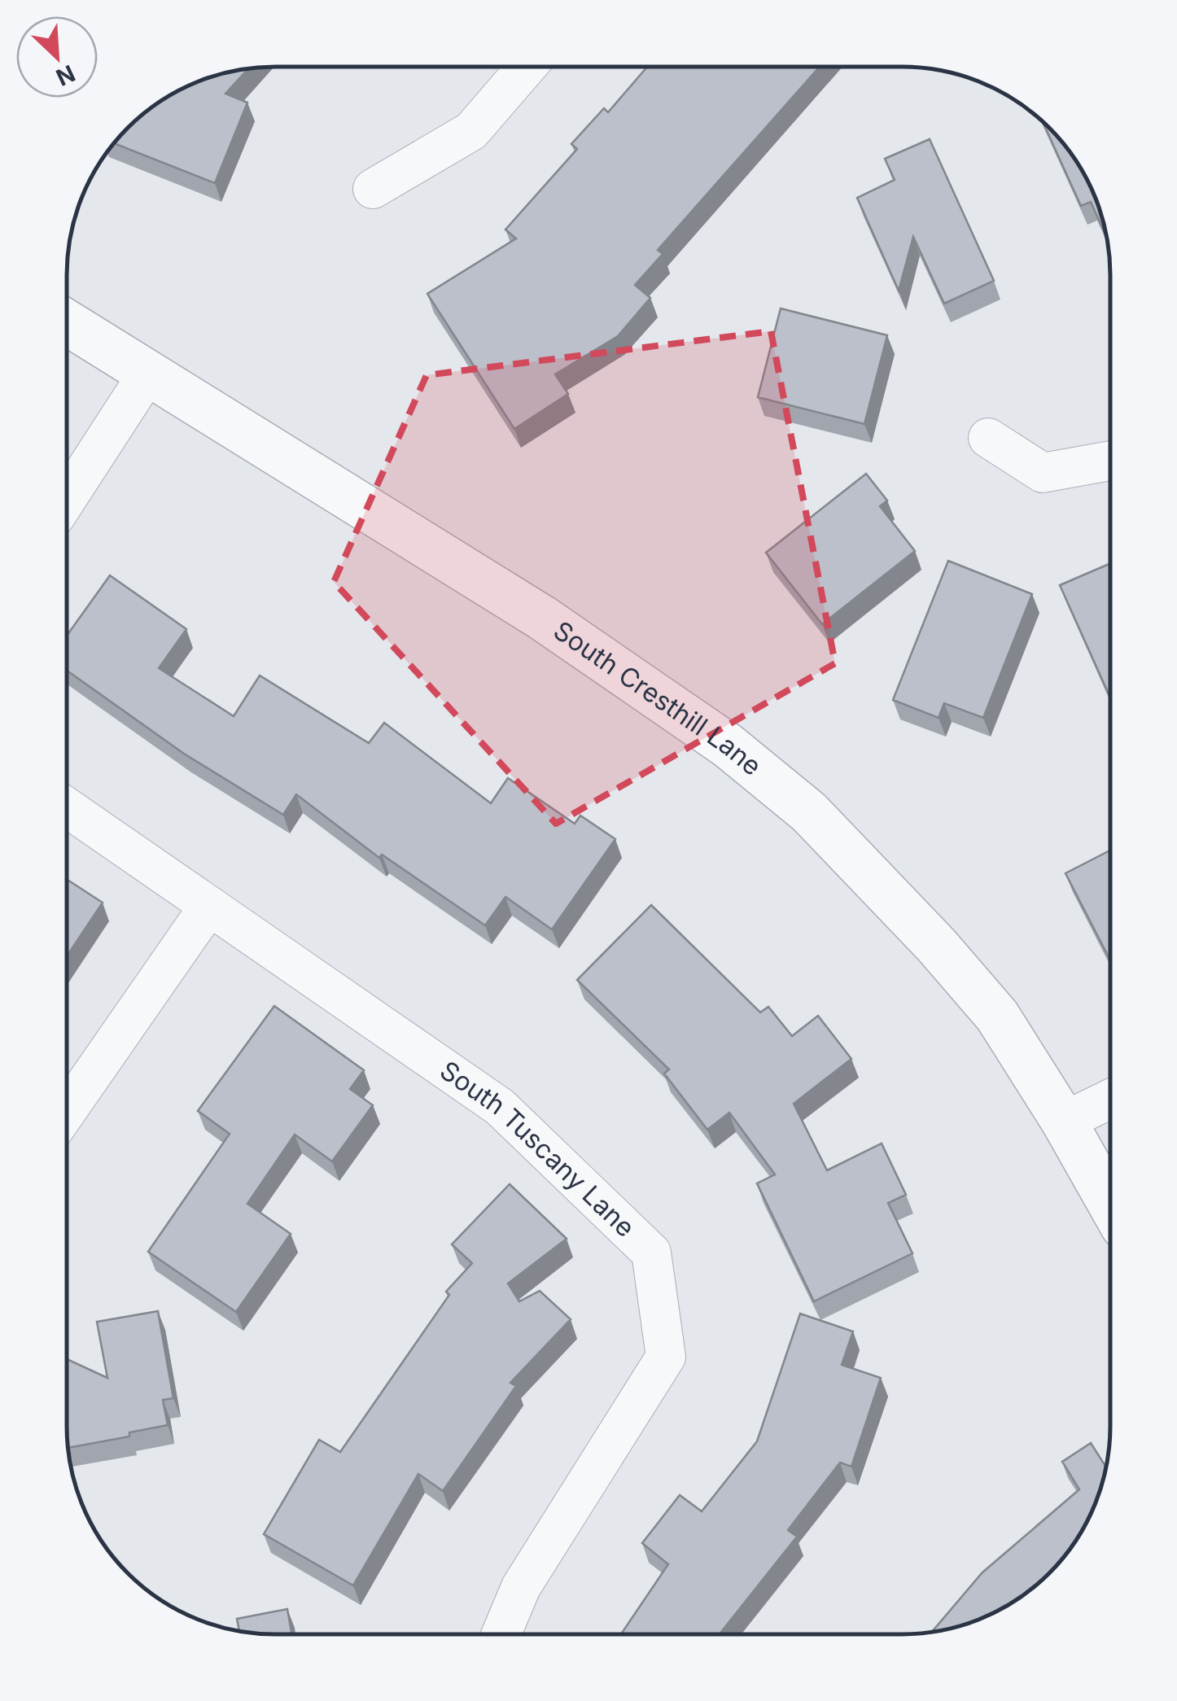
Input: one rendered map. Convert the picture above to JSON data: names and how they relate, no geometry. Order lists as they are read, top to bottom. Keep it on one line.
{"streets":{"street":["South Cresthill Lane","South Tuscany Lane"]},"north":"bottom right"}
